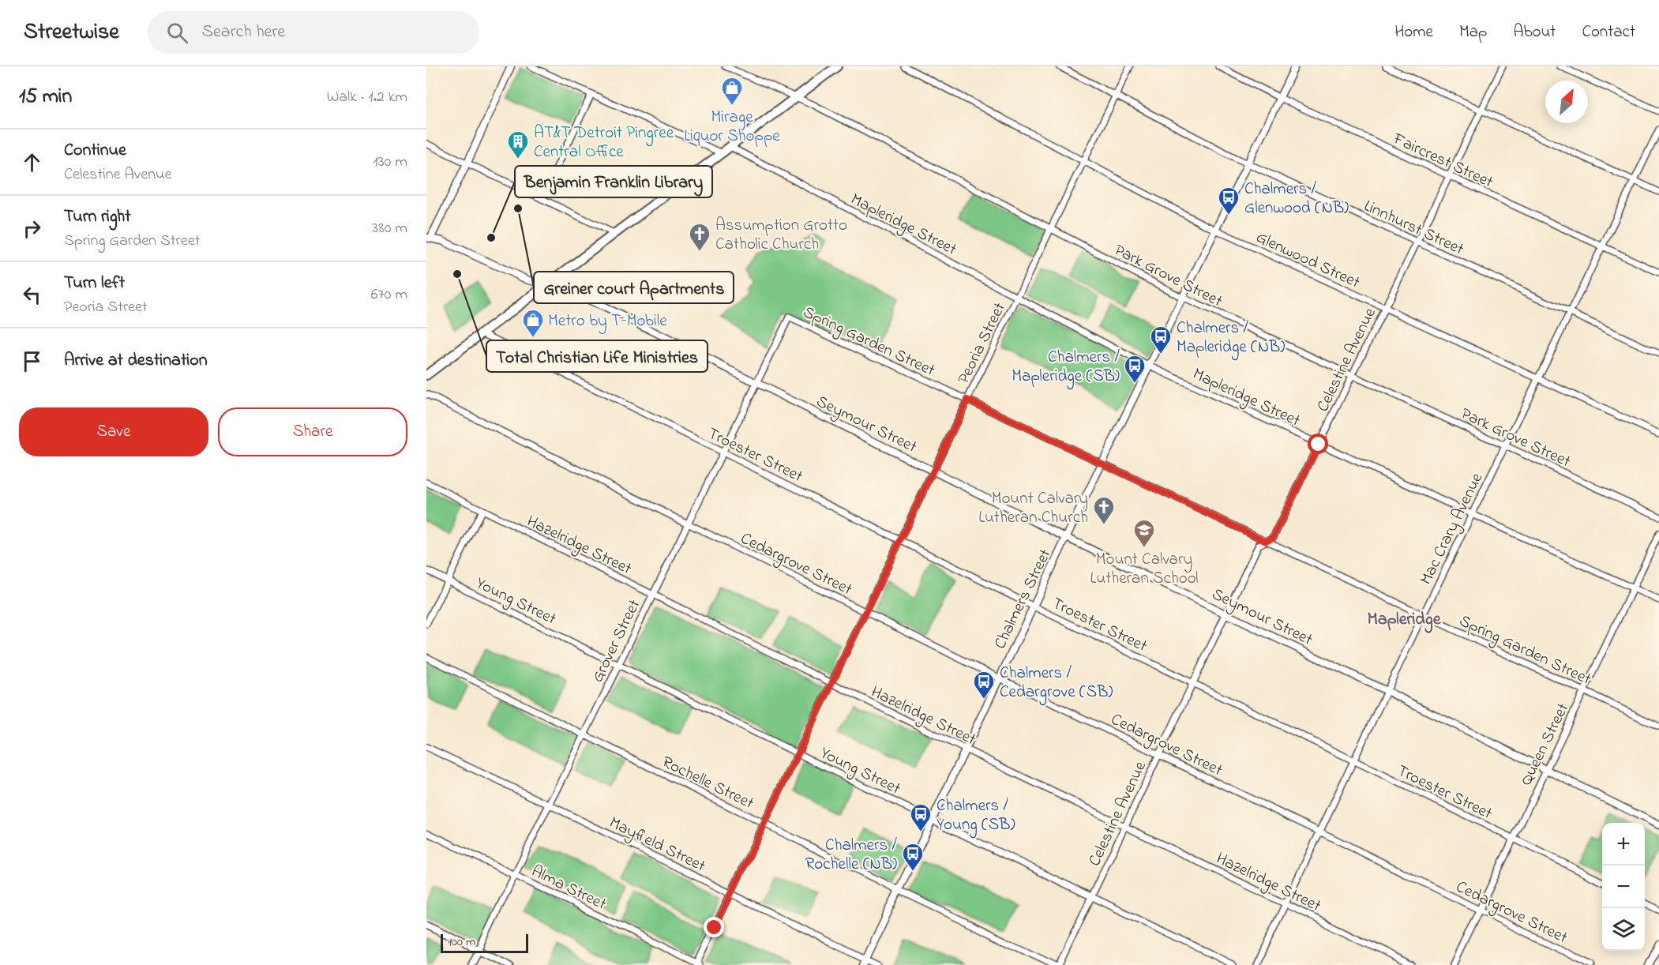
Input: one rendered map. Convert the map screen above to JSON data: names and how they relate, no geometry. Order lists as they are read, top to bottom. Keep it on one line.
{"streets":{"street":["Faircrest Street","Mapleridge Street","Linnhurst Street","Glenwood Street","Park Grove Street","Spring Garden Street","Peoria Street","Celestine Avenue","Seymour Street","Troester Street","Mac Crary Avenue","Hazelridge Street","Cedargrove Street","Chalmers Street","Young Street","Grover Street","Queen Street","Rochelle Street","Mayfield Street","Alma Street"]},"crossings":[["Faircrest Street","Celestine Avenue"],["Faircrest Street","Mac Crary Avenue"],["Faircrest Street","Chalmers Street"],["Mapleridge Street","Peoria Street"],["Mapleridge Street","Celestine Avenue"],["Mapleridge Street","Mac Crary Avenue"],["Mapleridge Street","Chalmers Street"],["Mapleridge Street","Queen Street"],["Linnhurst Street","Peoria Street"],["Linnhurst Street","Celestine Avenue"],["Linnhurst Street","Mac Crary Avenue"],["Linnhurst Street","Chalmers Street"],["Glenwood Street","Peoria Street"],["Glenwood Street","Celestine Avenue"],["Glenwood Street","Mac Crary Avenue"],["Glenwood Street","Chalmers Street"],["Park Grove Street","Peoria Street"],["Park Grove Street","Celestine Avenue"],["Park Grove Street","Mac Crary Avenue"],["Park Grove Street","Chalmers Street"],["Spring Garden Street","Peoria Street"],["Spring Garden Street","Celestine Avenue"],["Spring Garden Street","Mac Crary Avenue"],["Spring Garden Street","Chalmers Street"],["Spring Garden Street","Grover Street"],["Spring Garden Street","Queen Street"],["Peoria Street","Seymour Street"],["Peoria Street","Troester Street"],["Peoria Street","Hazelridge Street"],["Peoria Street","Cedargrove Street"],["Peoria Street","Young Street"],["Peoria Street","Rochelle Street"],["Peoria Street","Mayfield Street"],["Peoria Street","Alma Street"],["Celestine Avenue","Seymour Street"],["Celestine Avenue","Troester Street"],["Celestine Avenue","Hazelridge Street"],["Celestine Avenue","Cedargrove Street"],["Celestine Avenue","Young Street"],["Celestine Avenue","Rochelle Street"],["Seymour Street","Mac Crary Avenue"],["Seymour Street","Chalmers Street"],["Seymour Street","Grover Street"],["Seymour Street","Queen Street"],["Troester Street","Mac Crary Avenue"],["Troester Street","Chalmers Street"],["Troester Street","Grover Street"],["Troester Street","Queen Street"],["Mac Crary Avenue","Hazelridge Street"],["Mac Crary Avenue","Cedargrove Street"],["Hazelridge Street","Chalmers Street"],["Hazelridge Street","Grover Street"],["Cedargrove Street","Chalmers Street"],["Cedargrove Street","Grover Street"],["Cedargrove Street","Queen Street"],["Chalmers Street","Young Street"],["Chalmers Street","Rochelle Street"],["Chalmers Street","Mayfield Street"],["Young Street","Grover Street"],["Grover Street","Rochelle Street"],["Grover Street","Mayfield Street"],["Grover Street","Alma Street"]],"districts":["Mapleridge"],"places":{"shop":["Mirage Liquor Shoppe","Metro by T-Mobile"],"building":["AT&T Detroit Pingree Central Office"],"other":["Greiner court Apartments","Benjamin Franklin Library","Total Christian Life Ministries"],"bus stop":["Chalmers / Glenwood (NB)","Chalmers / Mapleridge (NB)","Chalmers / Mapleridge (SB)","Chalmers / Cedargrove (SB)","Chalmers / Young (SB)","Chalmers / Rochelle (NB)"],"church":["Assumption Grotto Catholic Church","Mount Calvary Lutheran Church"],"school or university":["Mount Calvary Lutheran School"]},"scale_bar":"100 m","north":"top right","page":{"header":"Streetwise","search":"Search here","nav":["Home","Map","About","Contact"],"heading":["15 min","Walk · 1.2 km"],"list":[["Continue","Celestine Avenue","130 m"],["Turn right","Spring Garden Street","380 m"],["Turn left","Peoria Street","670 m"],"Arrive at destination"],"buttons":["Save","Share"],"map_buttons":["+","−"],"scale":"100 m"}}
